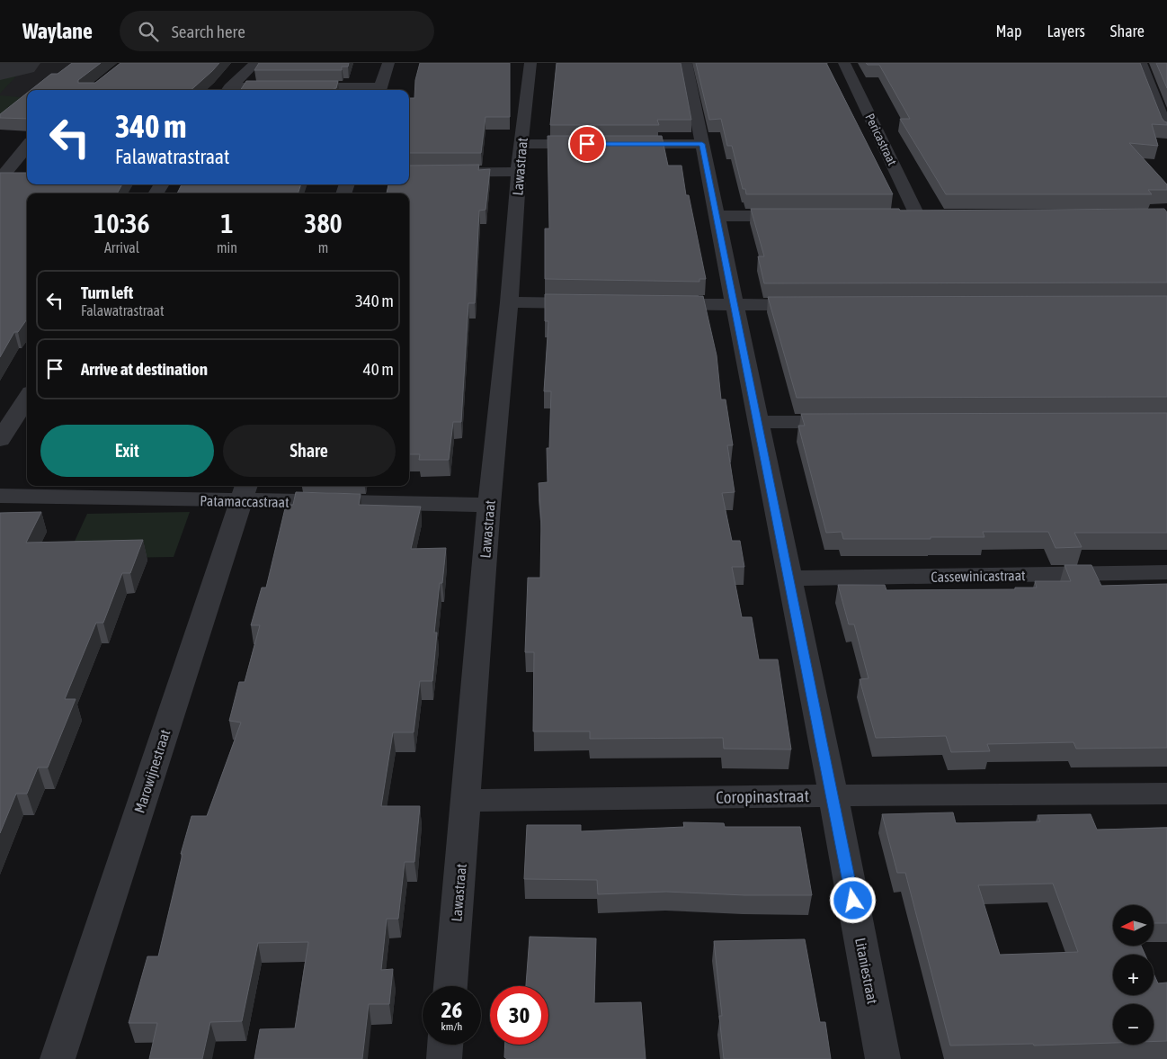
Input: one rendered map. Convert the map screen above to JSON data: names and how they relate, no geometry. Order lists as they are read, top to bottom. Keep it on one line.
{"streets":{"street":["Pericastraat","Lawastraat","Patamaccastraat","Cassewinicastraat","Marowijnestraat","Coropinastraat","Litaniestraat"]},"crossings":[["Lawastraat","Patamaccastraat"],["Lawastraat","Coropinastraat"],["Patamaccastraat","Marowijnestraat"],["Cassewinicastraat","Litaniestraat"],["Coropinastraat","Litaniestraat"]],"north":"left","page":{"header":"Waylane","search":"Search here","nav":["Map","Layers","Share"],"turn":["340 m","Falawatrastraat"],"eta":["10:36","Arrival","1","min","380","m"],"list":[{"name":"Turn left","note":"Falawatrastraat","value":"340 m"},{"name":"Arrive at destination","value":"40 m"}],"buttons":["Exit","Share"],"map_buttons":["+","−"],"speed":"26 km/h","limit":"30"}}
